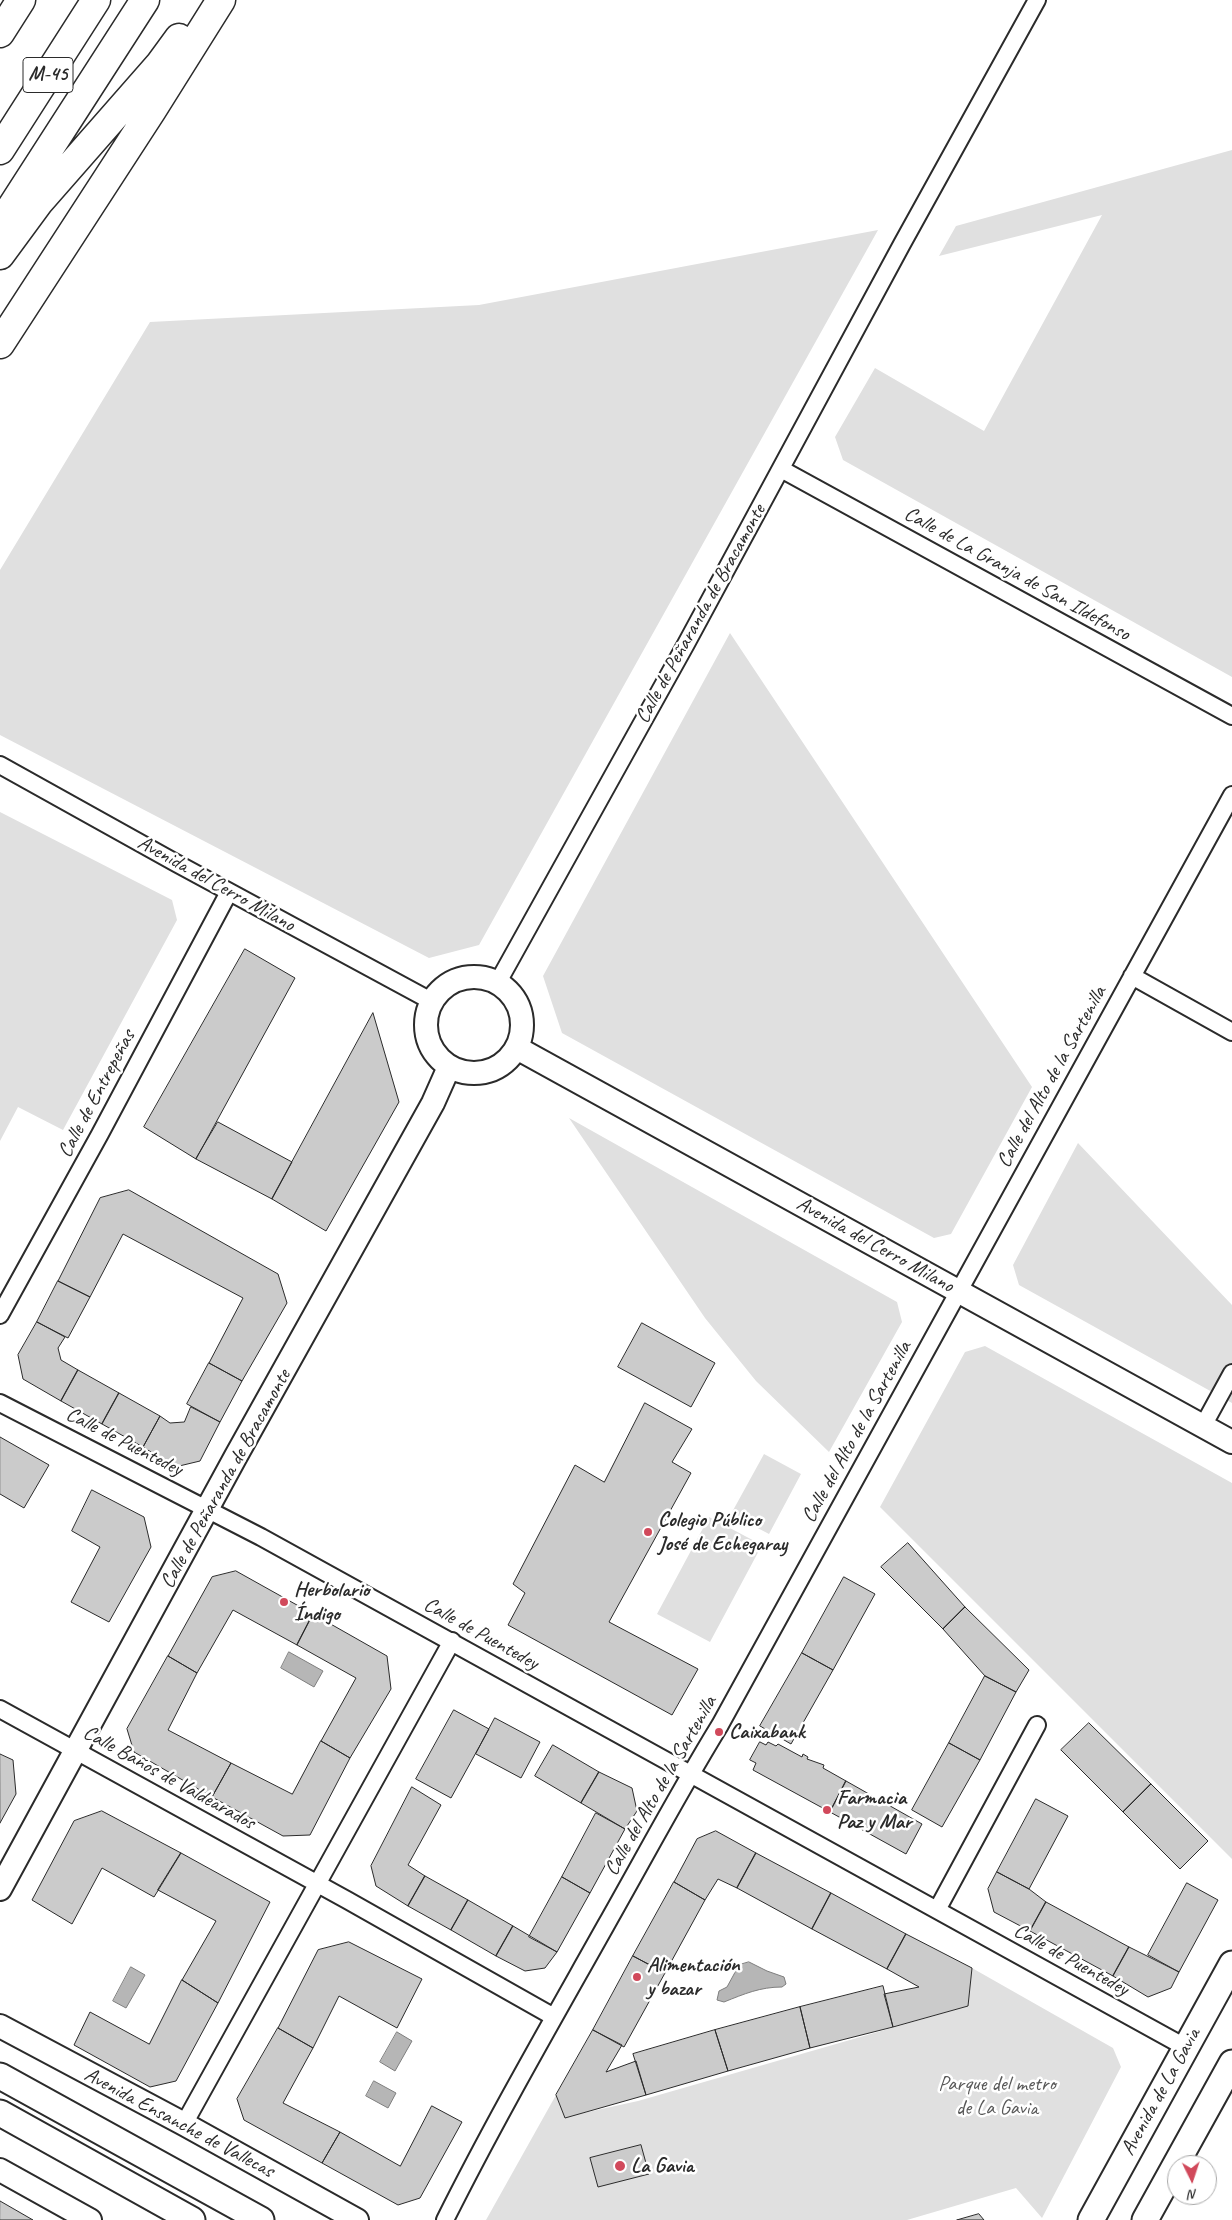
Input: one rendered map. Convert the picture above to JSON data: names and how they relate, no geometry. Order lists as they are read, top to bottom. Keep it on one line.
{"streets":{"highway":["M-45"],"main road":["Calle de Peñaranda de Bracamonte","Avenida del Cerro Milano","Avenida de La Gavia","Avenida Ensanche de Vallecas"],"street":["Calle de La Granja de San Ildefonso","Calle del Alto de la Sartenilla","Calle de Entrepeñas","Calle de Puentedey","Calle Baños de Valdearados"]},"crossings":[["Calle de La Granja de San Ildefonso","Calle de Peñaranda de Bracamonte"],["Calle de Peñaranda de Bracamonte","Avenida del Cerro Milano"],["Calle de Peñaranda de Bracamonte","Calle de Puentedey"],["Calle de Peñaranda de Bracamonte","Calle Baños de Valdearados"],["Avenida del Cerro Milano","Calle del Alto de la Sartenilla"],["Avenida del Cerro Milano","Calle de Entrepeñas"],["Calle del Alto de la Sartenilla","Calle de Puentedey"],["Calle del Alto de la Sartenilla","Calle Baños de Valdearados"],["Calle de Puentedey","Avenida de La Gavia"]],"parks":["Parque del metro de La Gavia"],"places":["Colegio Público José de Echegaray","Herbolario Índigo","Caixabank","Farmacia Paz y Mar","Alimentación y bazar","La Gavia"],"north":"bottom"}
